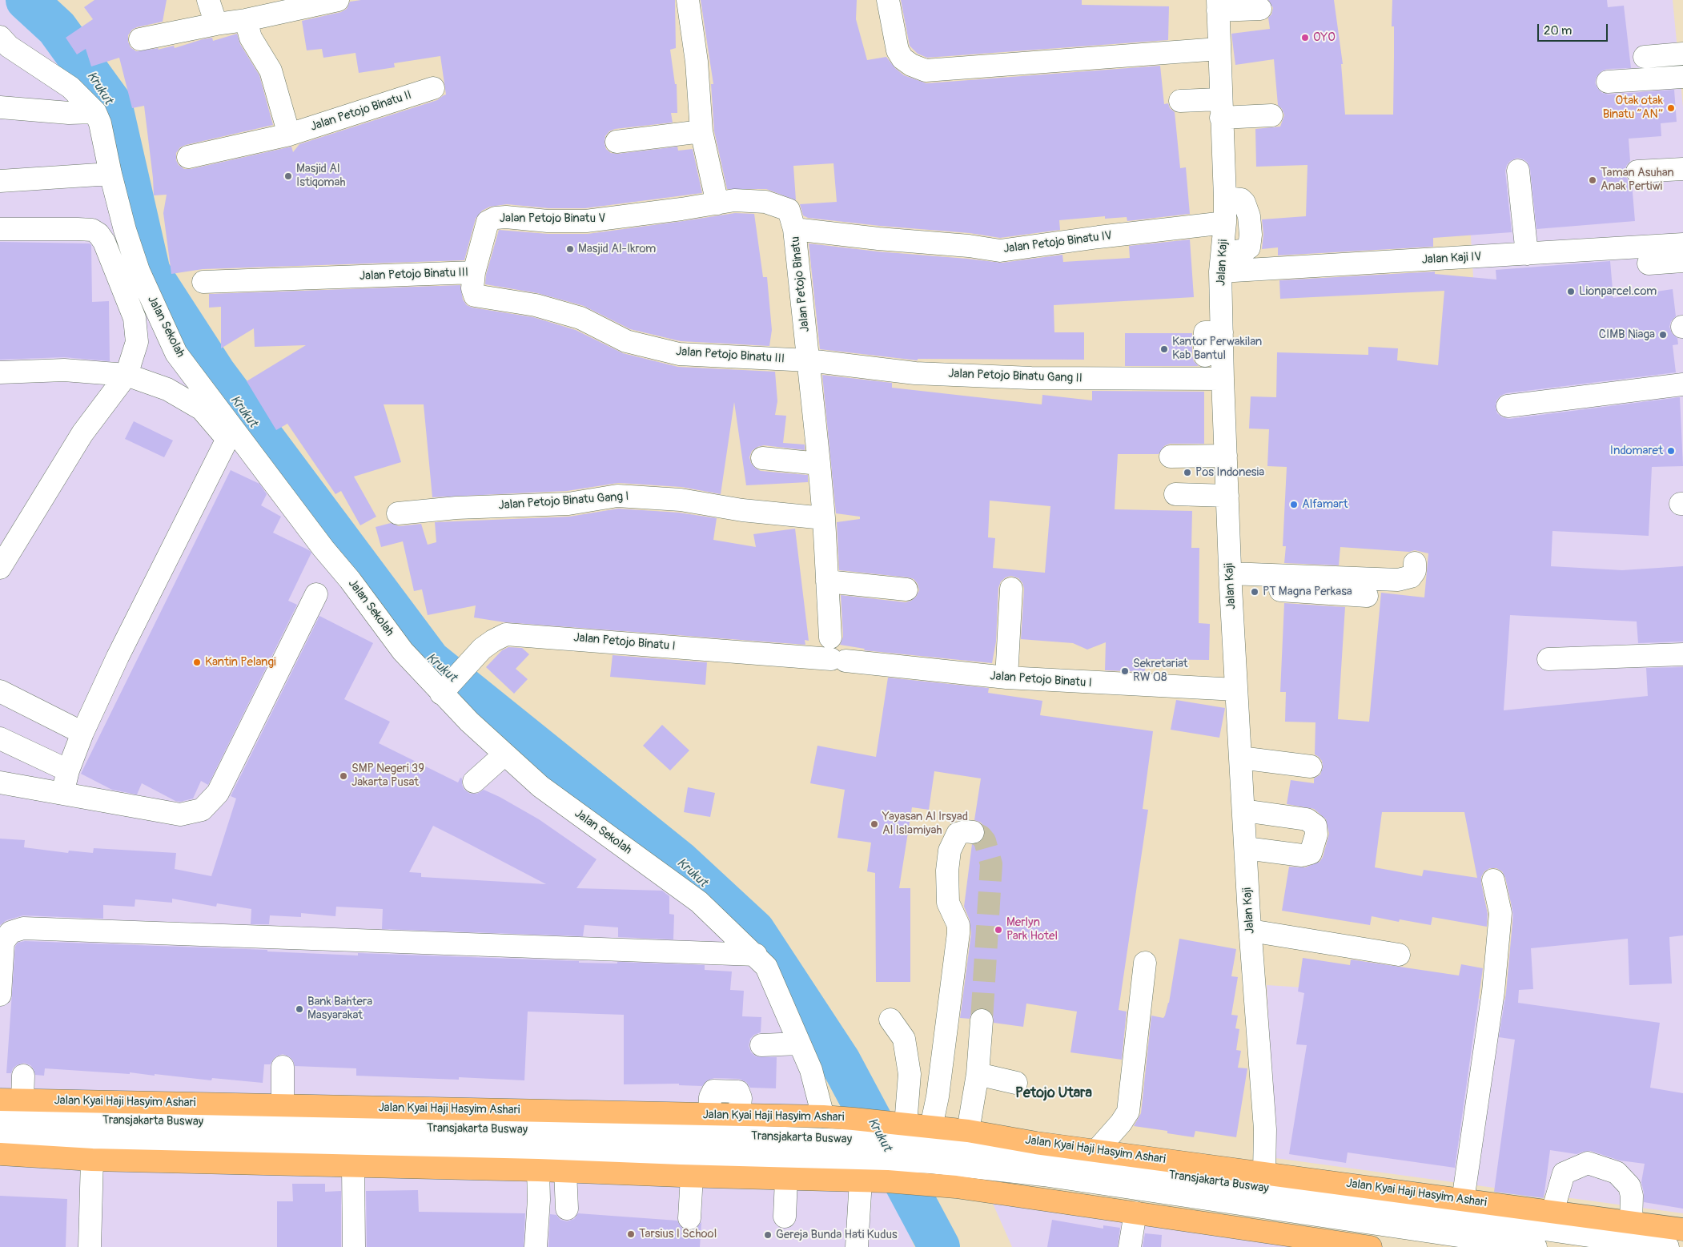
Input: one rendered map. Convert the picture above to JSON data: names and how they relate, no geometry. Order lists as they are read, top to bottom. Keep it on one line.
{"streets":{"main road":["Jalan Kyai Haji Hasyim Ashari"],"street":["Jalan Petojo Binatu II","Jalan Petojo Binatu V","Jalan Petojo Binatu IV","Jalan Kaji IV","Jalan Kaji","Jalan Petojo Binatu III","Jalan Petojo Binatu","Jalan Sekolah","Jalan Petojo Binatu Gang II","Jalan Petojo Binatu Gang I","Jalan Petojo Binatu I","Transjakarta Busway"]},"crossings":[["Jalan Petojo Binatu V","Jalan Petojo Binatu III"],["Jalan Petojo Binatu V","Jalan Petojo Binatu"],["Jalan Petojo Binatu IV","Jalan Kaji"],["Jalan Petojo Binatu IV","Jalan Petojo Binatu"],["Jalan Kaji IV","Jalan Kaji"],["Jalan Kaji","Jalan Petojo Binatu Gang II"],["Jalan Kaji","Jalan Petojo Binatu I"],["Jalan Kaji","Jalan Kyai Haji Hasyim Ashari"],["Jalan Petojo Binatu III","Jalan Petojo Binatu"],["Jalan Petojo Binatu III","Jalan Petojo Binatu Gang II"],["Jalan Petojo Binatu","Jalan Petojo Binatu Gang II"],["Jalan Petojo Binatu","Jalan Petojo Binatu Gang I"],["Jalan Sekolah","Jalan Petojo Binatu I"],["Jalan Sekolah","Jalan Kyai Haji Hasyim Ashari"],["Jalan Kyai Haji Hasyim Ashari","Transjakarta Busway"]],"districts":["Petojo Utara"],"water":["Krukut"],"places":["OYO","Otak otak Binatu “AN”","Masjid Al Istiqomah","Taman Asuhan Anak Pertiwi","Masjid Al-Ikrom","Lionparcel.com","CIMB Niaga","Kantor Perwakilan Kab Bantul","Indomaret","Pos Indonesia","Alfamart","PT Magna Perkasa","Kantin Pelangi","Sekretariat RW 08","SMP Negeri 39 Jakarta Pusat","Yayasan Al Irsyad Al Islamiyah","Merlyn Park Hotel","Bank Bahtera Masyarakat","Tarsius I School","Gereja Bunda Hati Kudus"],"scale_bar":"20 m"}
